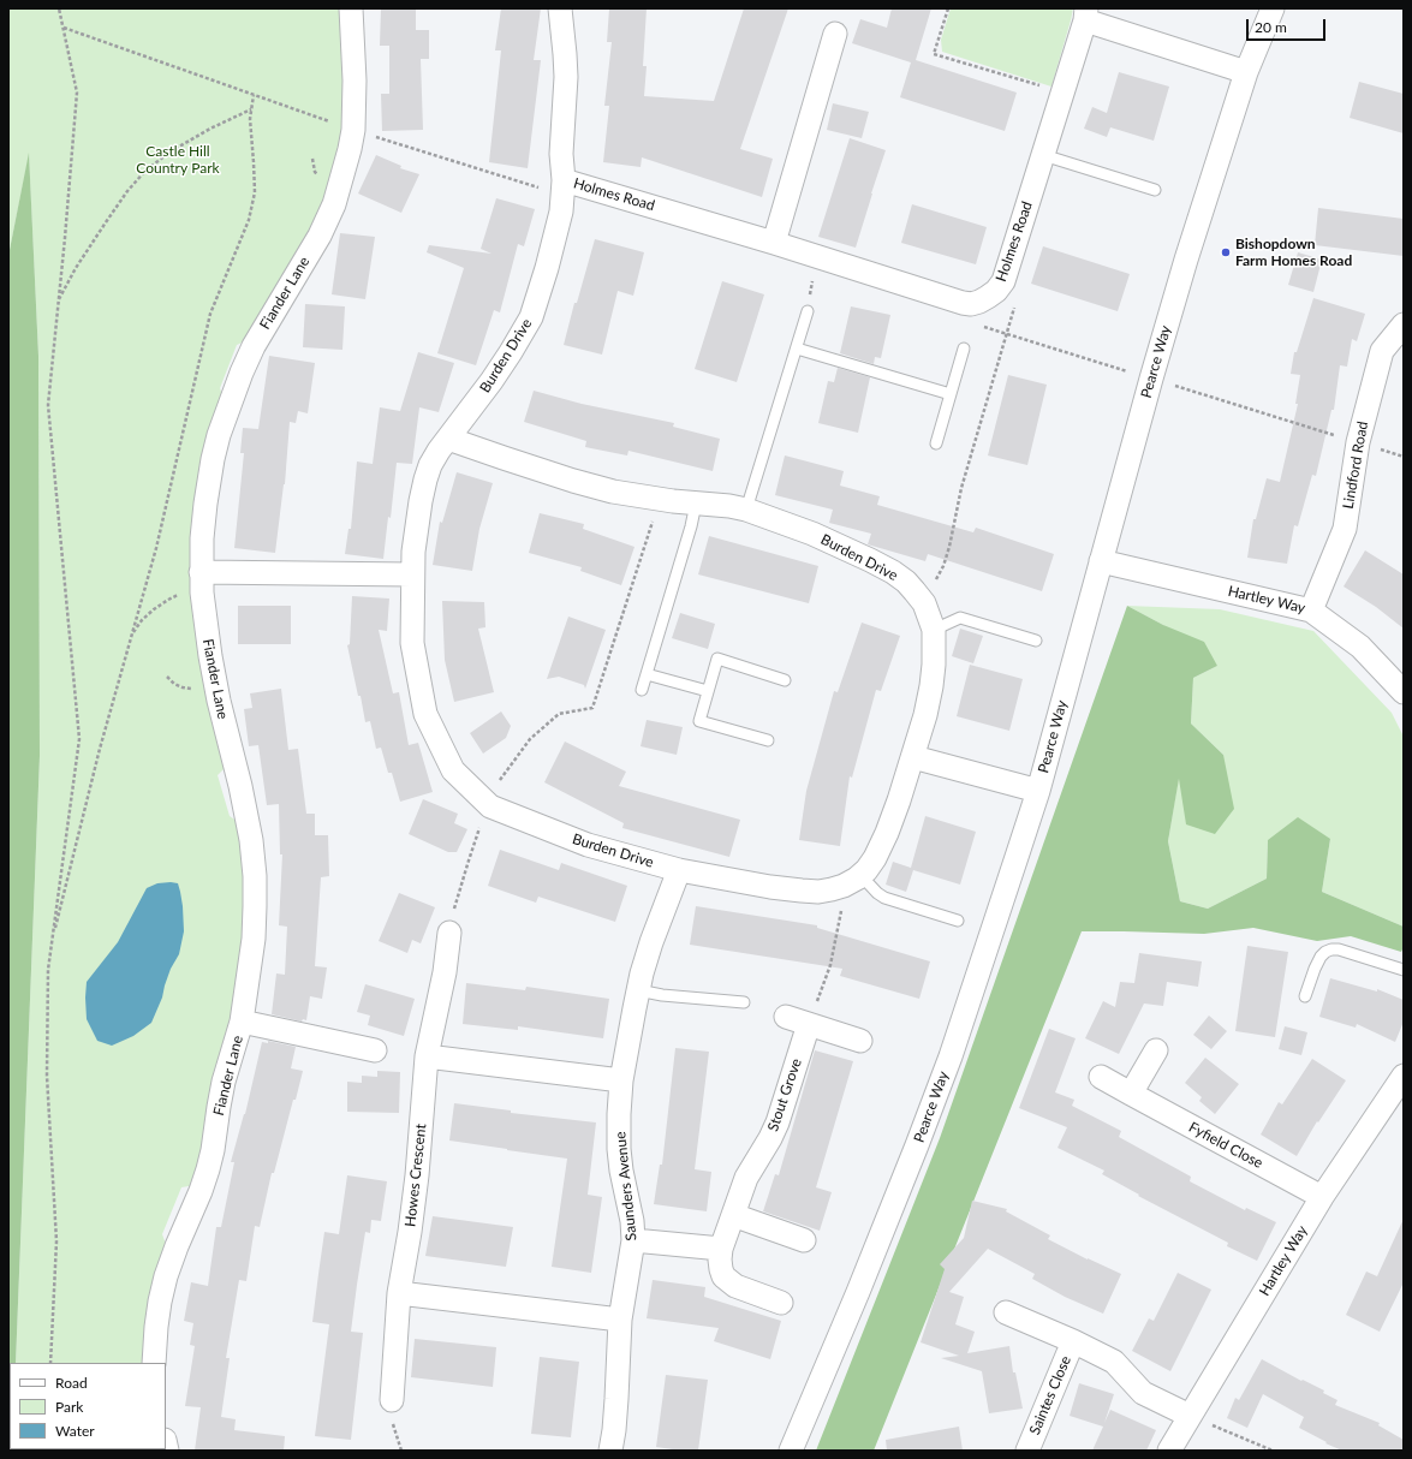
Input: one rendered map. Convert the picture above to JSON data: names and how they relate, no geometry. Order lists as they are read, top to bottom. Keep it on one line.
{"streets":{"street":["Holmes Road","Fiander Lane","Burden Drive","Pearce Way","Lindford Road","Hartley Way","Stout Grove","Fyfield Close","Howes Crescent","Saunders Avenue","Saintes Close"]},"crossings":[["Holmes Road","Burden Drive"],["Holmes Road","Pearce Way"],["Burden Drive","Saunders Avenue"],["Pearce Way","Hartley Way"],["Lindford Road","Hartley Way"],["Hartley Way","Fyfield Close"],["Hartley Way","Saintes Close"]],"parks":["Castle Hill Country Park"],"places":["Bishopdown Farm Homes Road"],"legend":["Road","Park","Water"],"scale_bar":"20 m"}
